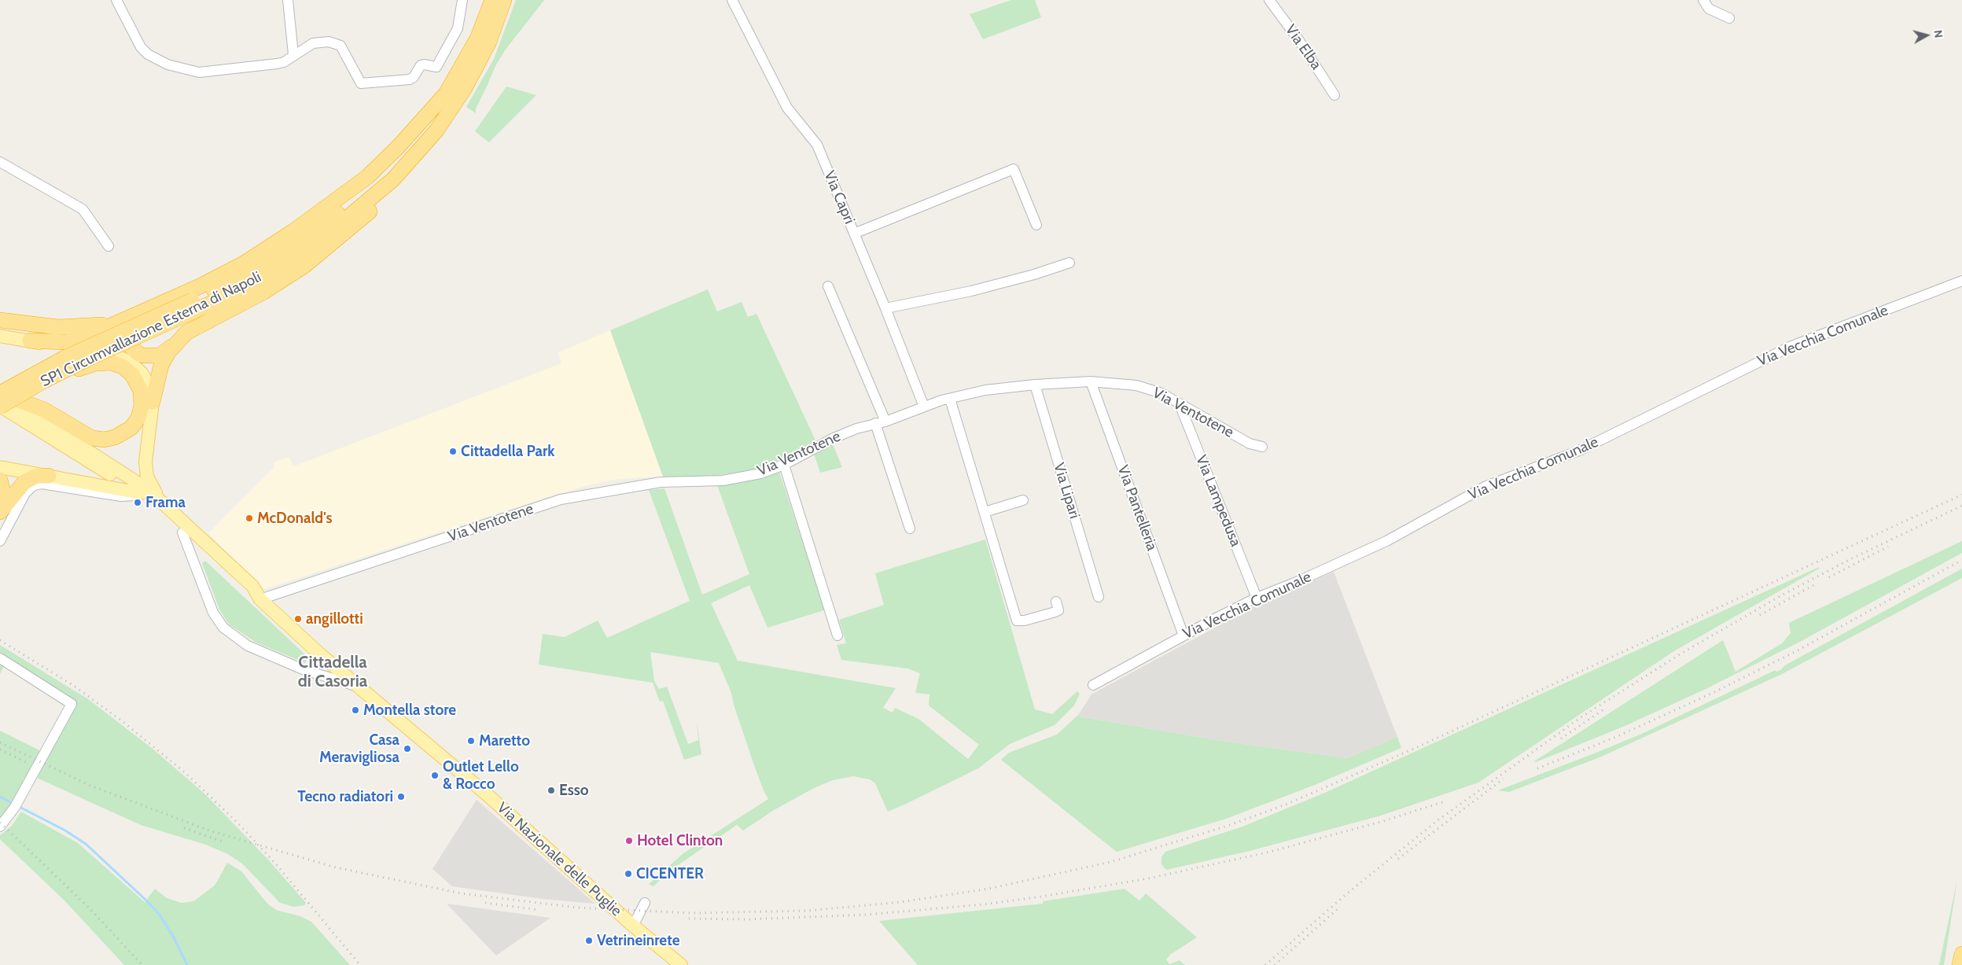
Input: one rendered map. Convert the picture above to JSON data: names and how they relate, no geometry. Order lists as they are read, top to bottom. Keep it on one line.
{"streets":{"highway":["SP1 Circumvallazione Esterna di Napoli"],"main road":["Via Nazionale delle Puglie"],"street":["Via Elba","Via Capri","Via Vecchia Comunale","Via Ventotene","Via Lipari","Via Lampedusa","Via Pantelleria"]},"crossings":[["Via Capri","Via Ventotene"],["SP1 Circumvallazione Esterna di Napoli","Via Nazionale delle Puglie"],["Via Vecchia Comunale","Via Lampedusa"],["Via Vecchia Comunale","Via Pantelleria"],["Via Ventotene","Via Lipari"],["Via Ventotene","Via Lampedusa"],["Via Ventotene","Via Pantelleria"],["Via Ventotene","Via Nazionale delle Puglie"]],"districts":["Cittadella di Casoria"],"places":["Cittadella Park","Frama","McDonald's","angillotti","Montella store","Maretto","Casa Meravigliosa","Outlet Lello & Rocco","Esso","Tecno radiatori","Hotel Clinton","CICENTER","Vetrineinrete"],"north":"right"}
